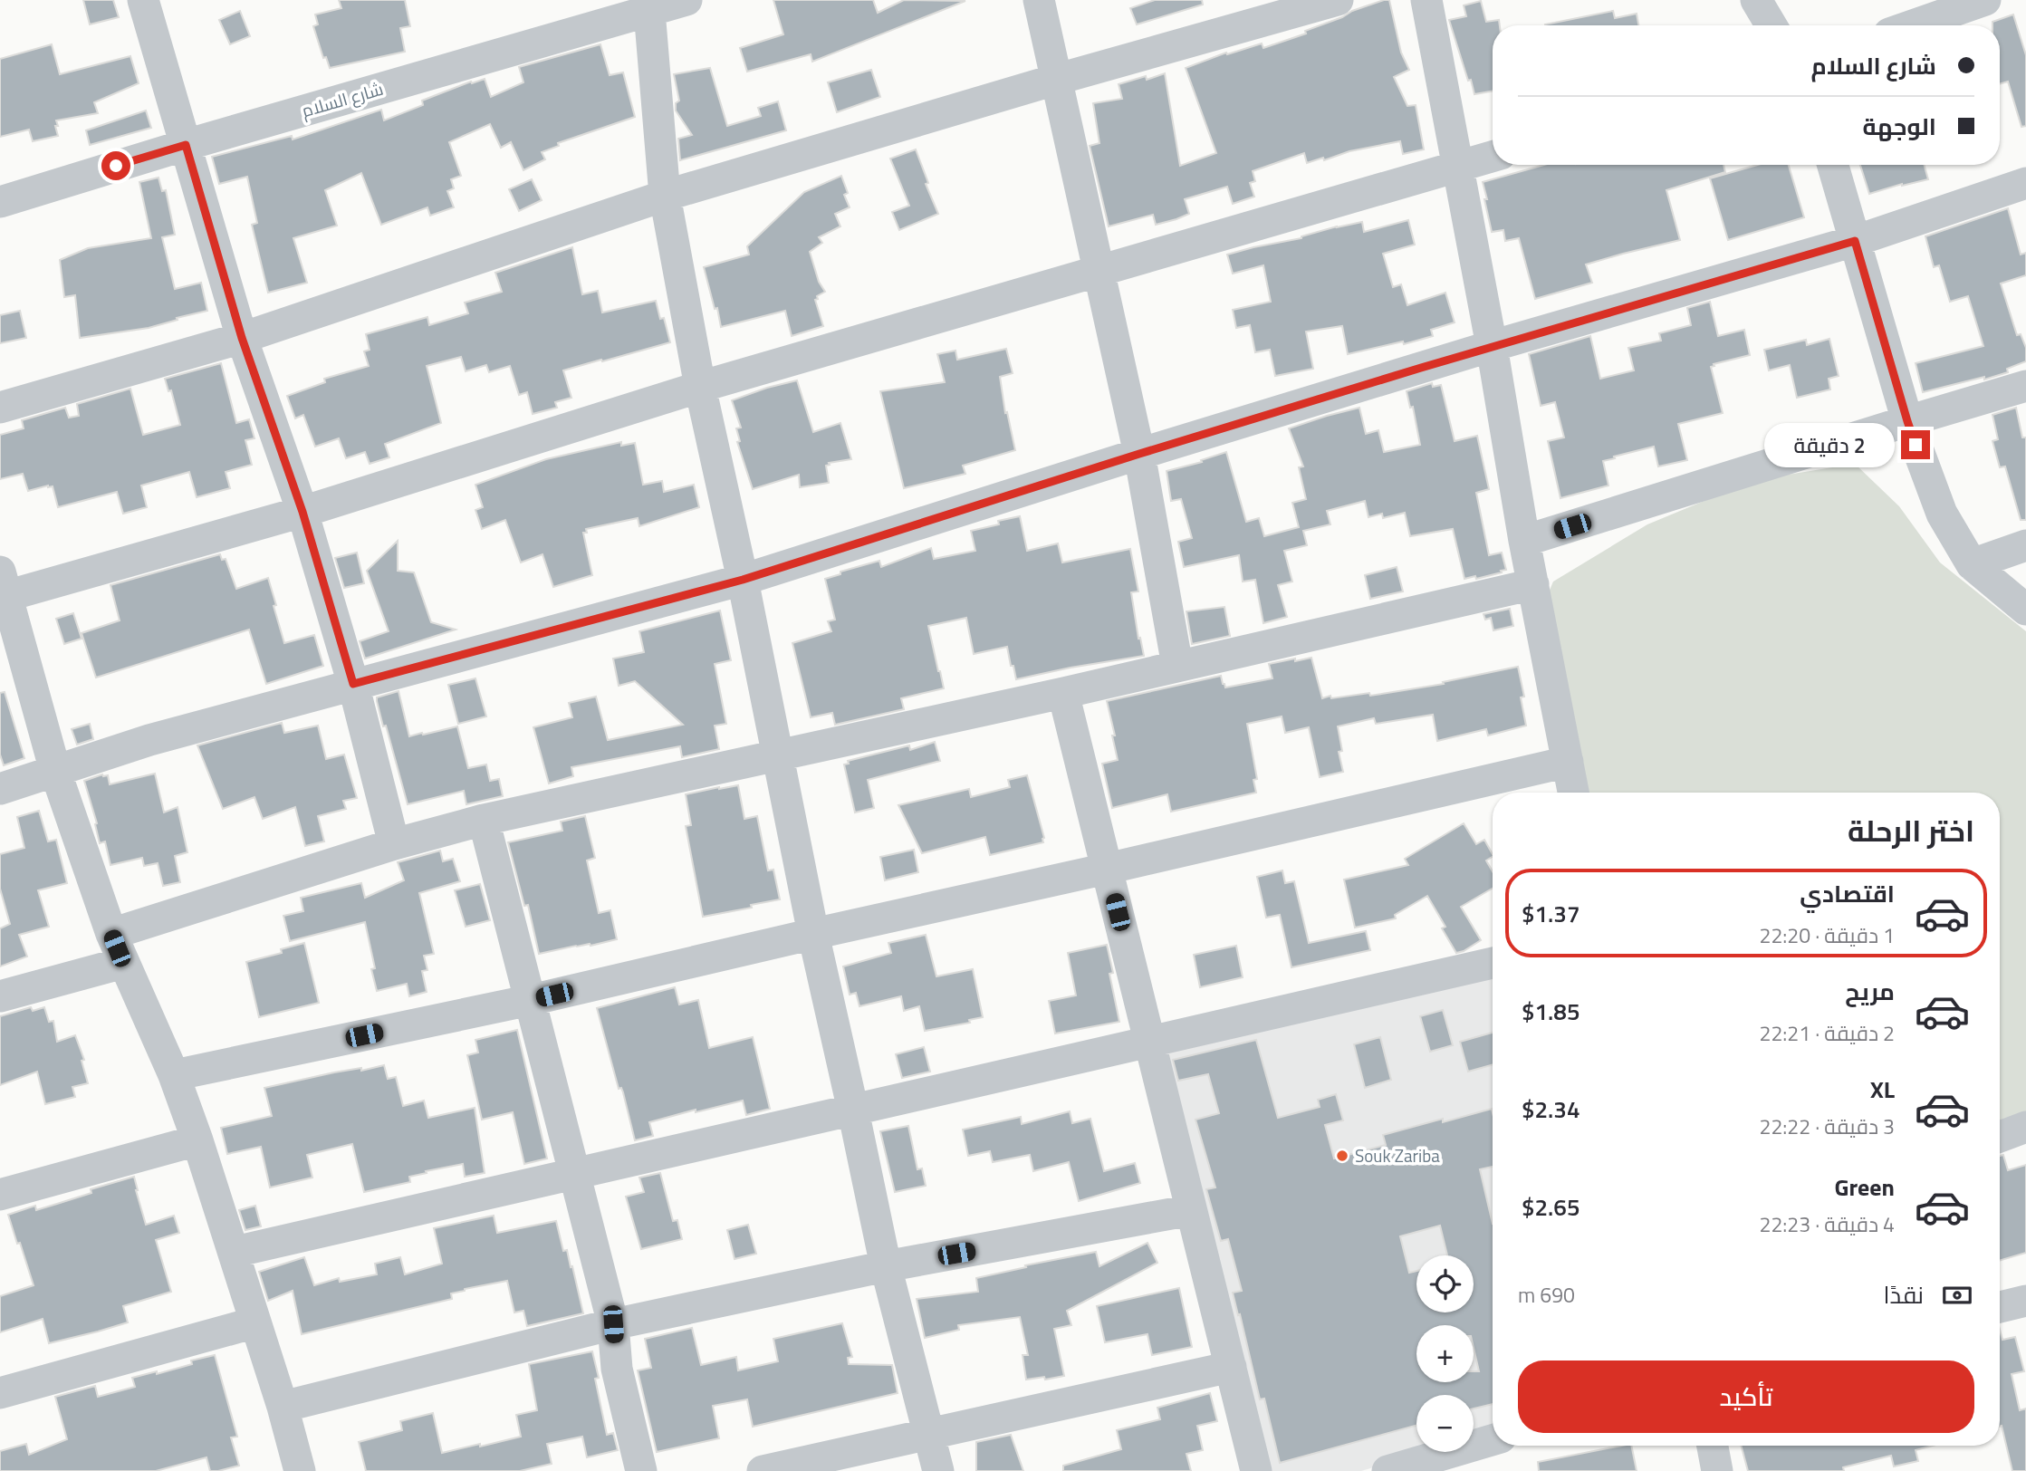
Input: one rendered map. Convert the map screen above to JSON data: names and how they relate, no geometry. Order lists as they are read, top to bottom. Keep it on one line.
{"streets":{"street":["شارع السلام"]},"places":["Souk Zariba"],"page":{"banner":["شارع السلام","الوجهة"],"bubble":"2 دقيقة","heading":"اختر الرحلة","list":[{"name":"اقتصادي","note":"1 دقيقة · 22:20","value":"$1.37"},{"name":"مريح","note":"2 دقيقة · 22:21","value":"$1.85"},{"name":"XL","note":"3 دقيقة · 22:22","value":"$2.34"},{"name":"Green","note":"4 دقيقة · 22:23","value":"$2.65"}],"map_buttons":["+","−"],"pay":["نقدًا","690 m"],"buttons":"تأكيد"}}
